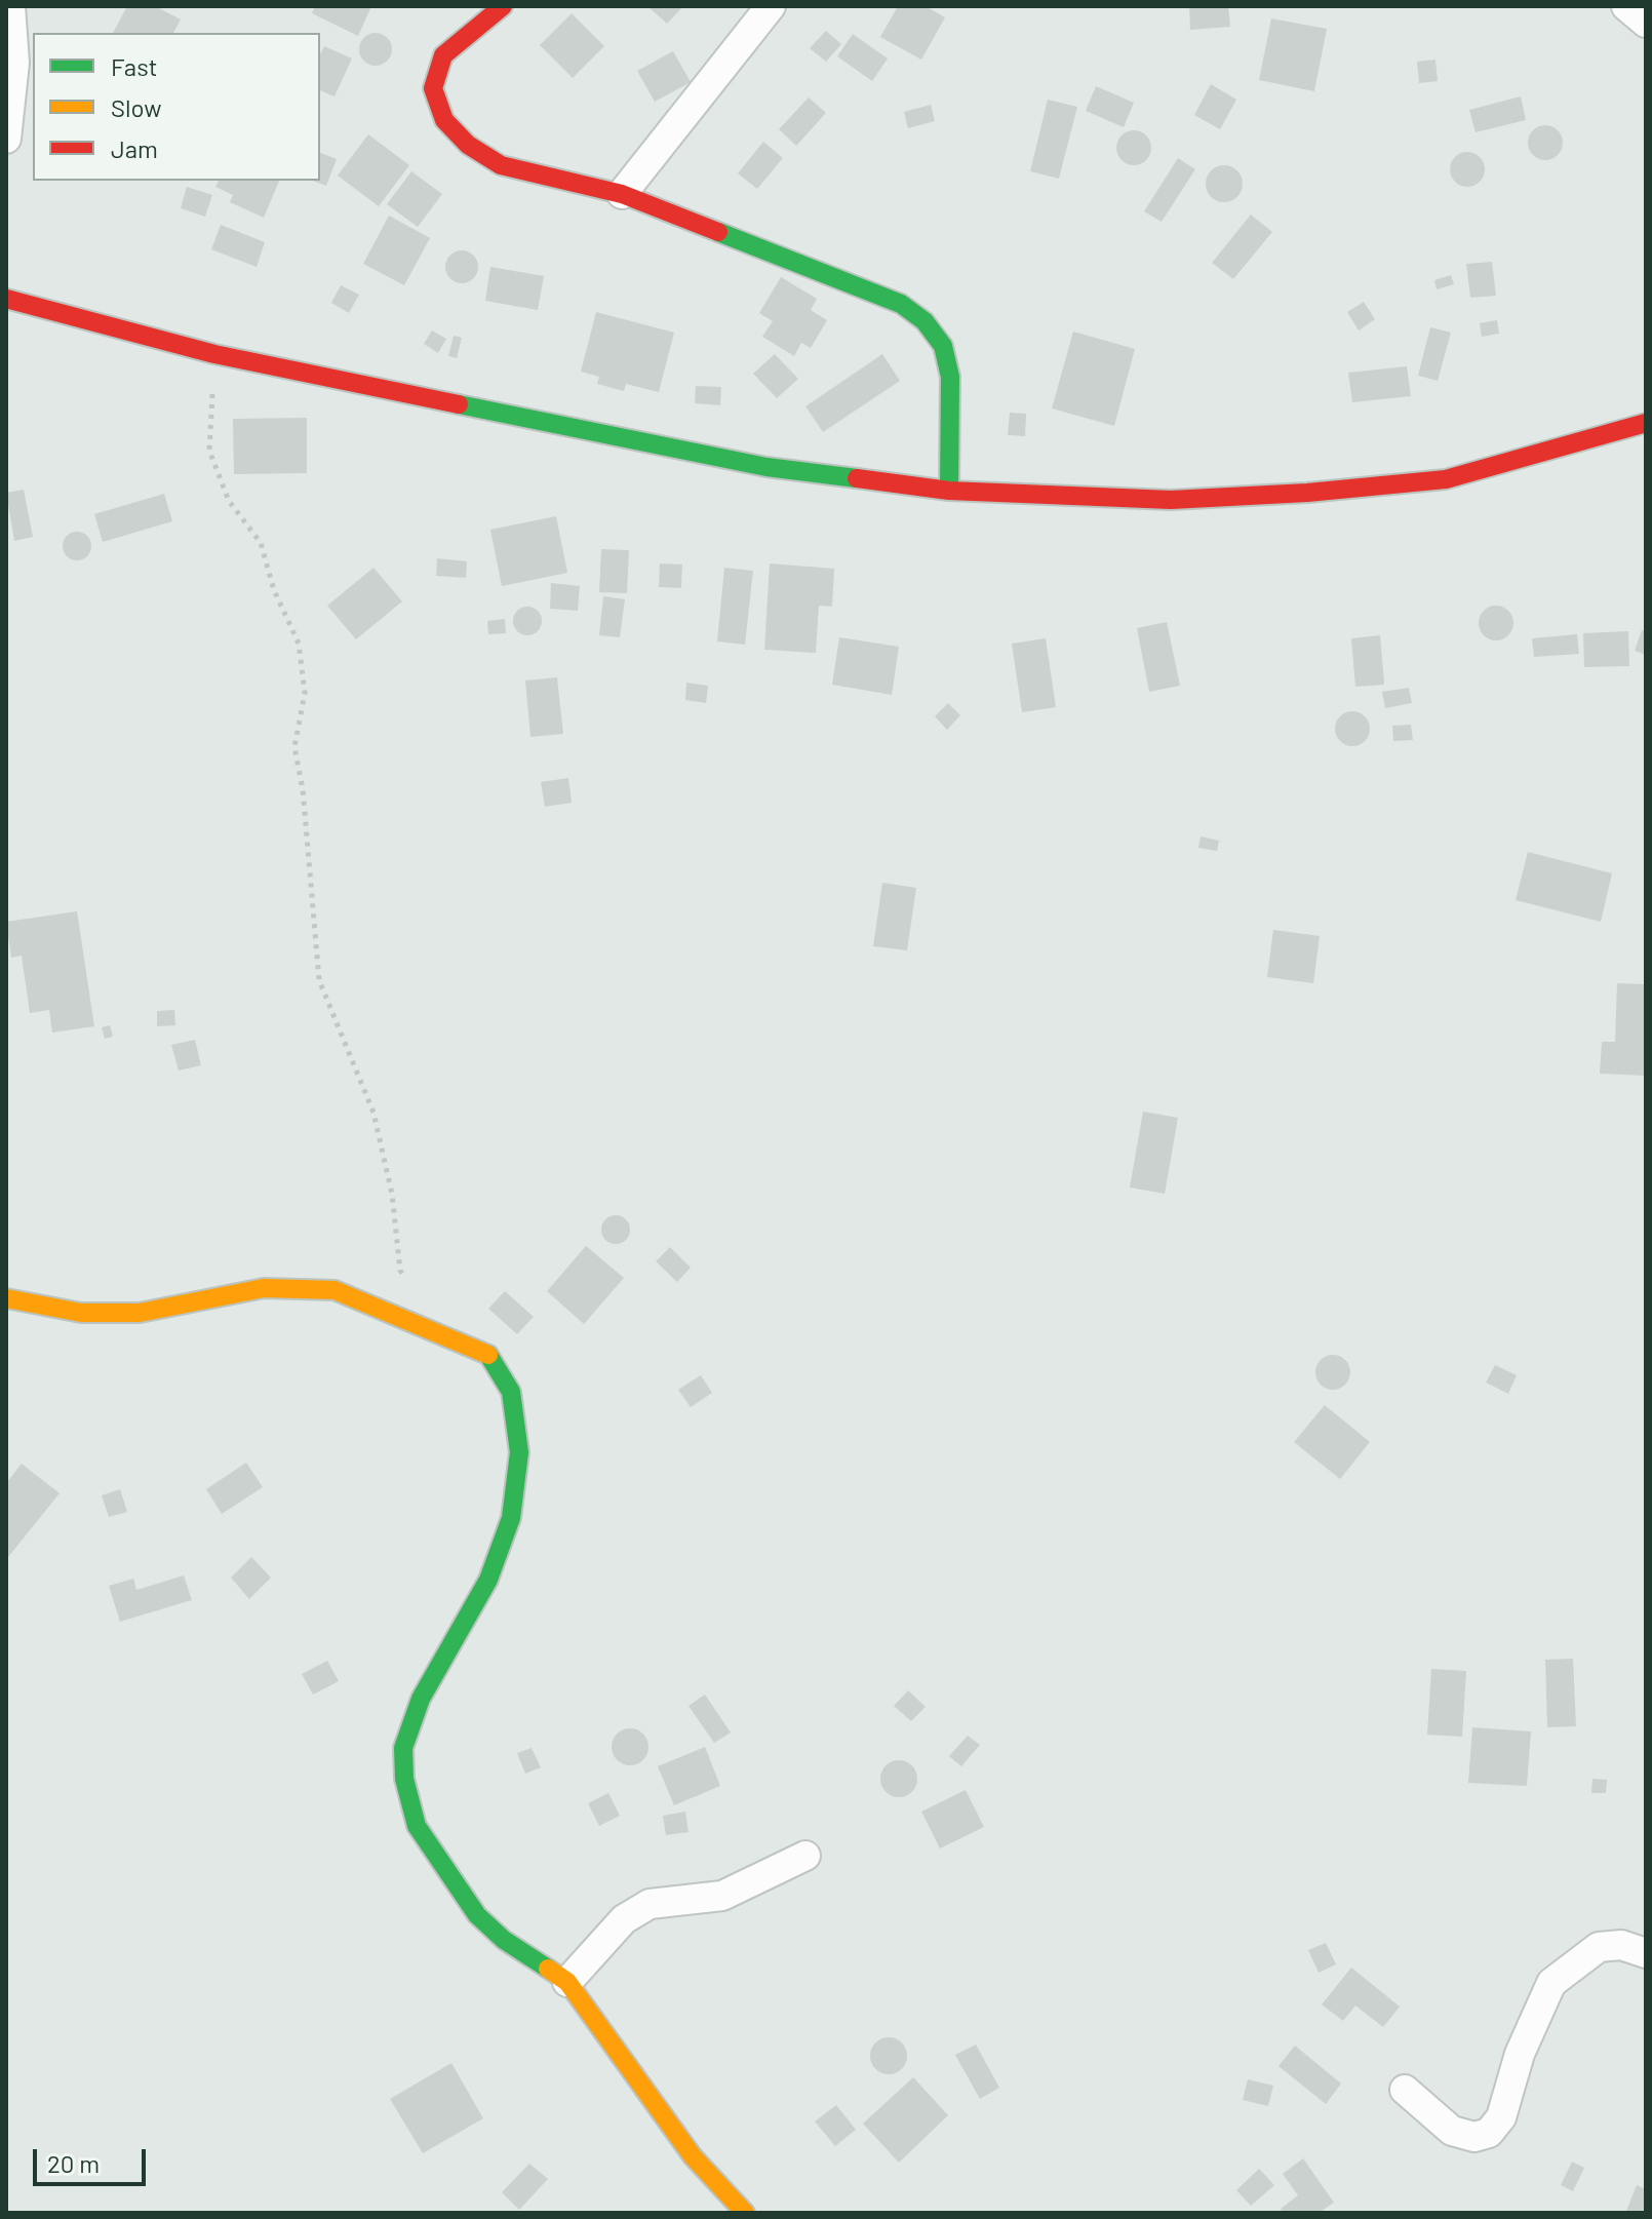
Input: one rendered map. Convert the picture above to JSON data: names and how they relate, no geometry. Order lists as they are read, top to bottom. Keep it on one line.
{"legend":["Fast","Slow","Jam"],"scale_bar":"20 m"}
